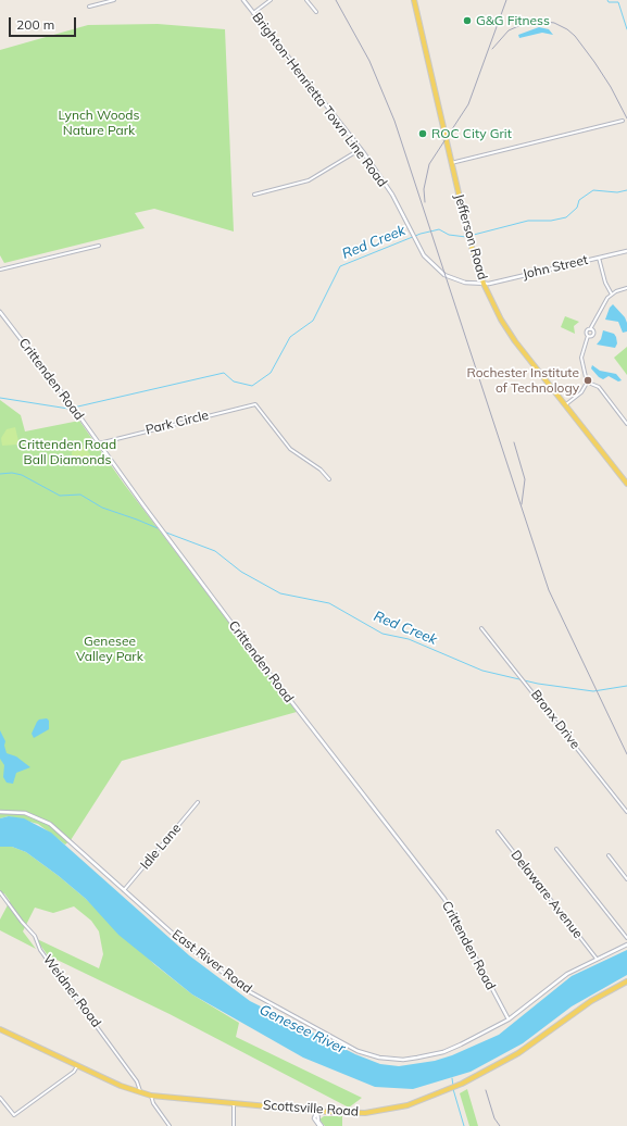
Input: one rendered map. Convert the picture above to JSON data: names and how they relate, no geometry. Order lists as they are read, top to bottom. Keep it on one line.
{"streets":{"main road":["Jefferson Road","Scottsville Road"],"street":["Brighton-Henrietta Town Line Road","John Street","Crittenden Road","Park Circle","Bronx Drive","Idle Lane","Delaware Avenue","East River Road","Weidner Road"]},"crossings":[["Brighton-Henrietta Town Line Road","Jefferson Road"],["Brighton-Henrietta Town Line Road","John Street"],["Jefferson Road","John Street"],["Crittenden Road","Park Circle"],["Crittenden Road","East River Road"],["Idle Lane","East River Road"],["Delaware Avenue","East River Road"],["Weidner Road","Scottsville Road"]],"water":["Red Creek","Genesee River"],"parks":["Lynch Woods Nature Park","Crittenden Road Ball Diamonds","Genesee Valley Park"],"places":["G&G Fitness","ROC City Grit","Rochester Institute of Technology"],"scale_bar":"200 m"}
